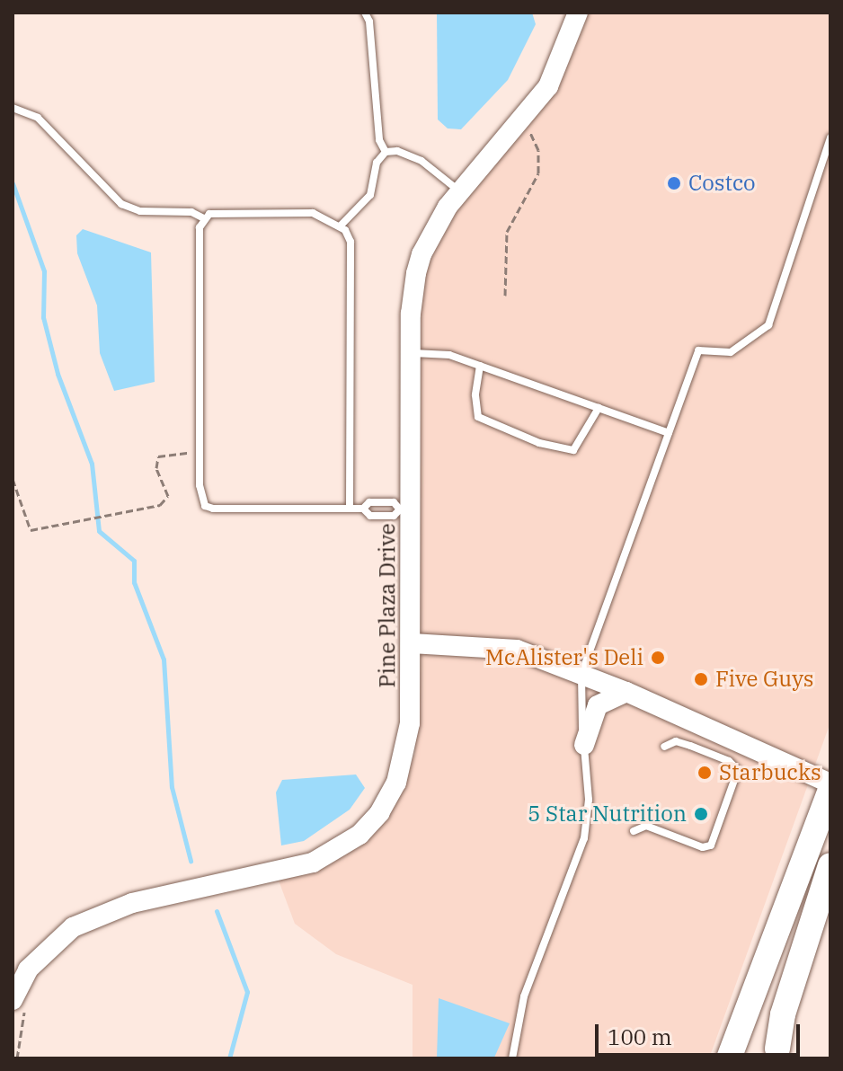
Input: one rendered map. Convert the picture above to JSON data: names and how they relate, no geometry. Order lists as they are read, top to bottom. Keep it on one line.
{"streets":{"street":["Pine Plaza Drive"]},"places":["Costco","McAlister's Deli","Five Guys","Starbucks","5 Star Nutrition"],"scale_bar":"100 m"}
